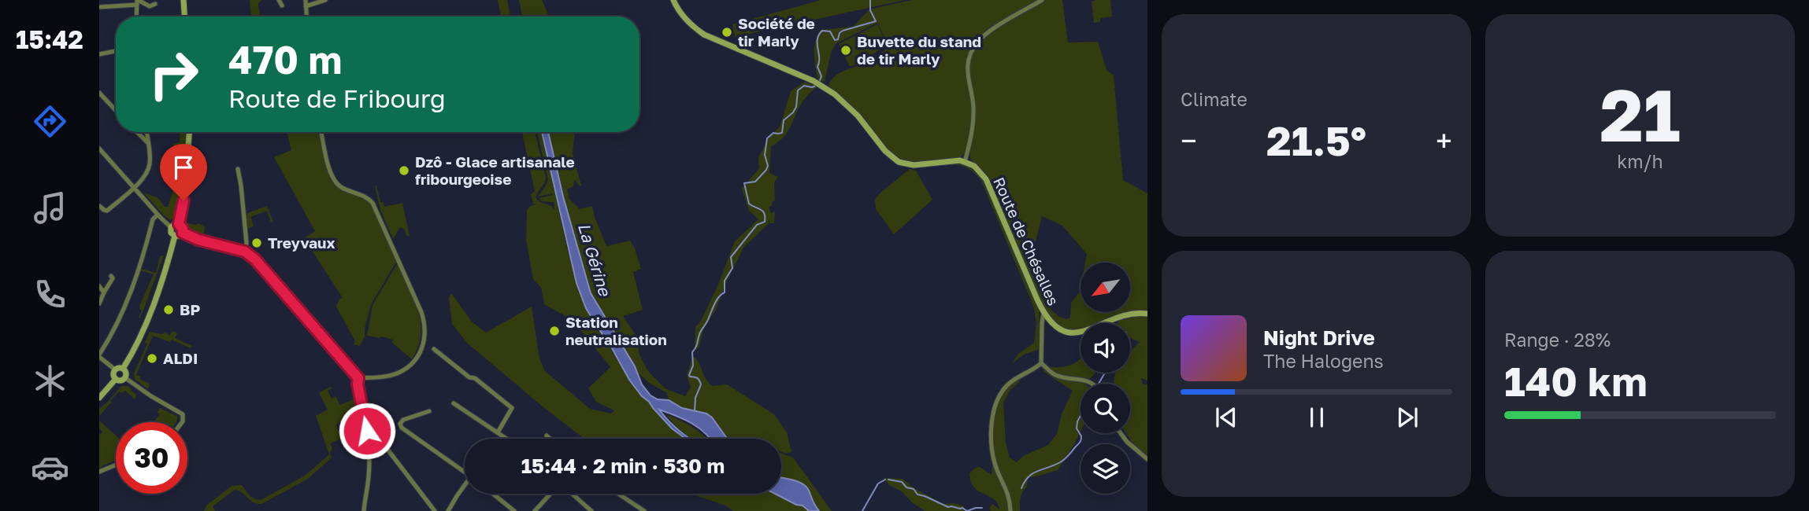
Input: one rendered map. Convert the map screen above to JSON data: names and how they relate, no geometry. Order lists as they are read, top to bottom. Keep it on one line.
{"streets":{"street":["Route de Chésalles"]},"water":["La Gérine"],"places":["Société de tir Marly","Buvette du stand de tir Marly","Dzô - Glace artisanale fribourgeoise","Treyvaux","BP","Station neutralisation","ALDI"],"north":"bottom left","page":{"tabs":"15:42","tile":["Climate",["21","km/h"],["Range · 28%","140 km"]],"turn":["470 m","Route de Fribourg"],"heat":["−","21.5°","+"],"song":["Night Drive","The Halogens"],"limit":"30","trip":"15:44 · 2 min · 530 m"}}
